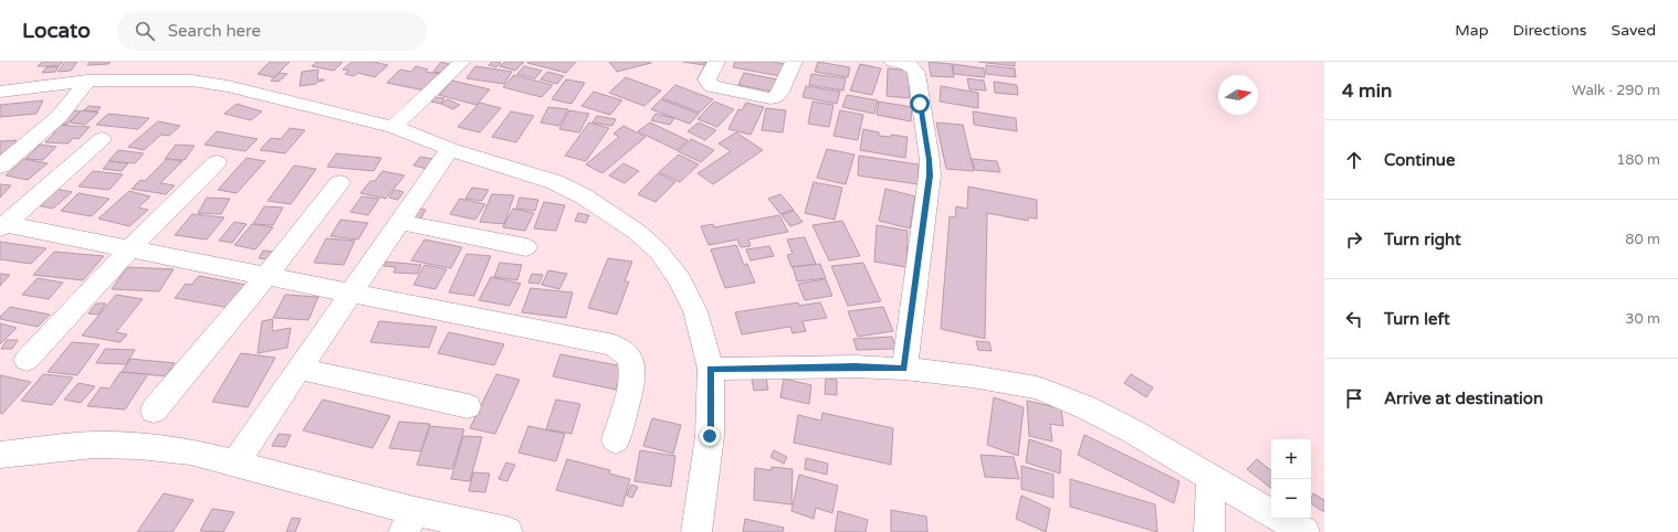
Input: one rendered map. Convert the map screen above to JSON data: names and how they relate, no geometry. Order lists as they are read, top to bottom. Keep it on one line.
{"north":"right","page":{"header":"Locato","search":"Search here","nav":["Map","Directions","Saved"],"heading":["4 min","Walk · 290 m"],"list":[["Continue","180 m"],["Turn right","80 m"],["Turn left","30 m"],"Arrive at destination"],"map_buttons":["+","−"]}}
